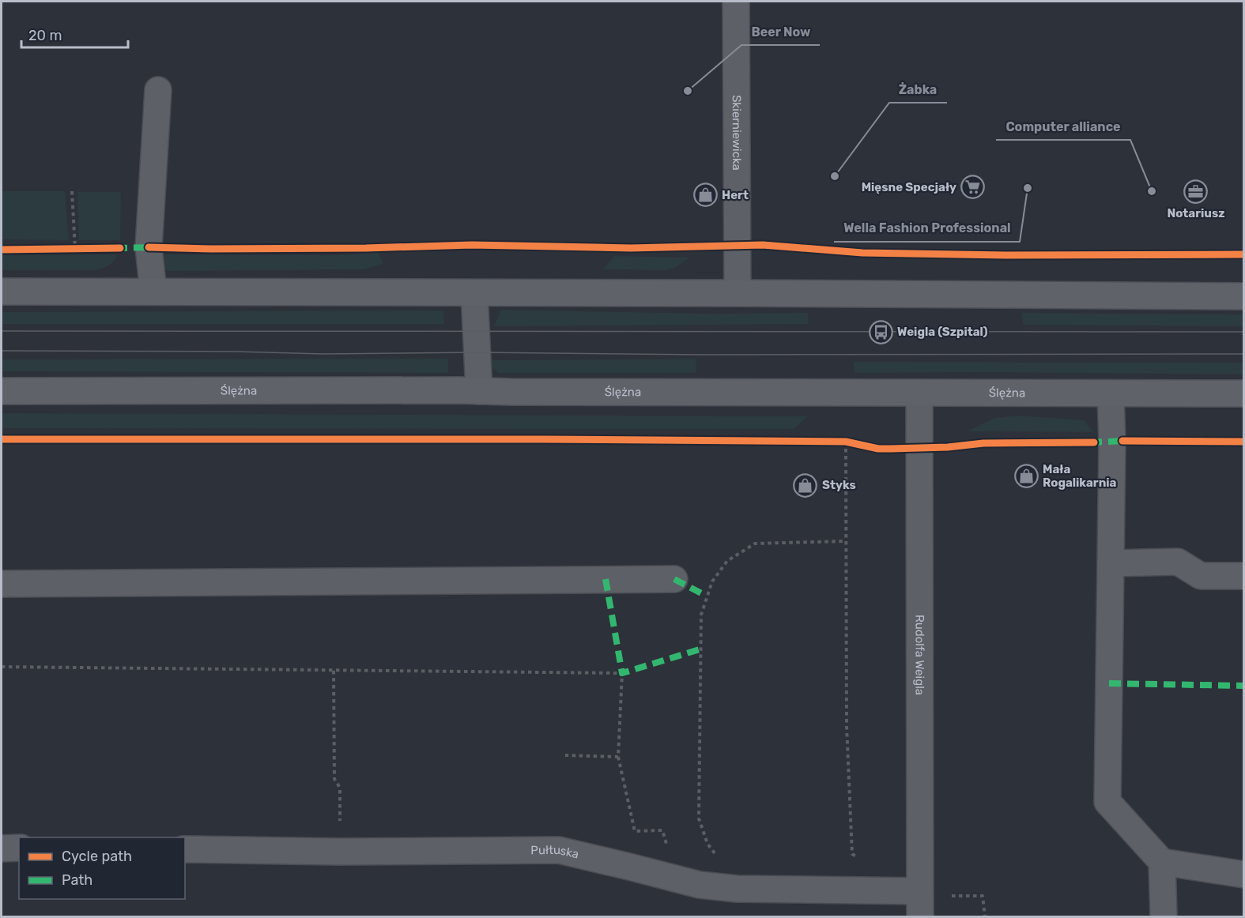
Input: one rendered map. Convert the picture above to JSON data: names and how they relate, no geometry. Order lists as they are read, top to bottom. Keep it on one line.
{"streets":{"main road":["Ślężna"],"street":["Skierniewicka","Rudolfa Weigla","Pułtuska"]},"crossings":[["Ślężna","Rudolfa Weigla"],["Rudolfa Weigla","Pułtuska"]],"places":{"other":["Beer Now","Żabka","Wella Fashion Professional","Computer alliance"],"supermarket":["Mięsne Specjały"],"office":["Notariusz"],"shop":["Hert","Mała Rogalikarnia","Styks"],"bus stop":["Weigla (Szpital)"]},"legend":["Cycle path","Path"],"scale_bar":"20 m"}
